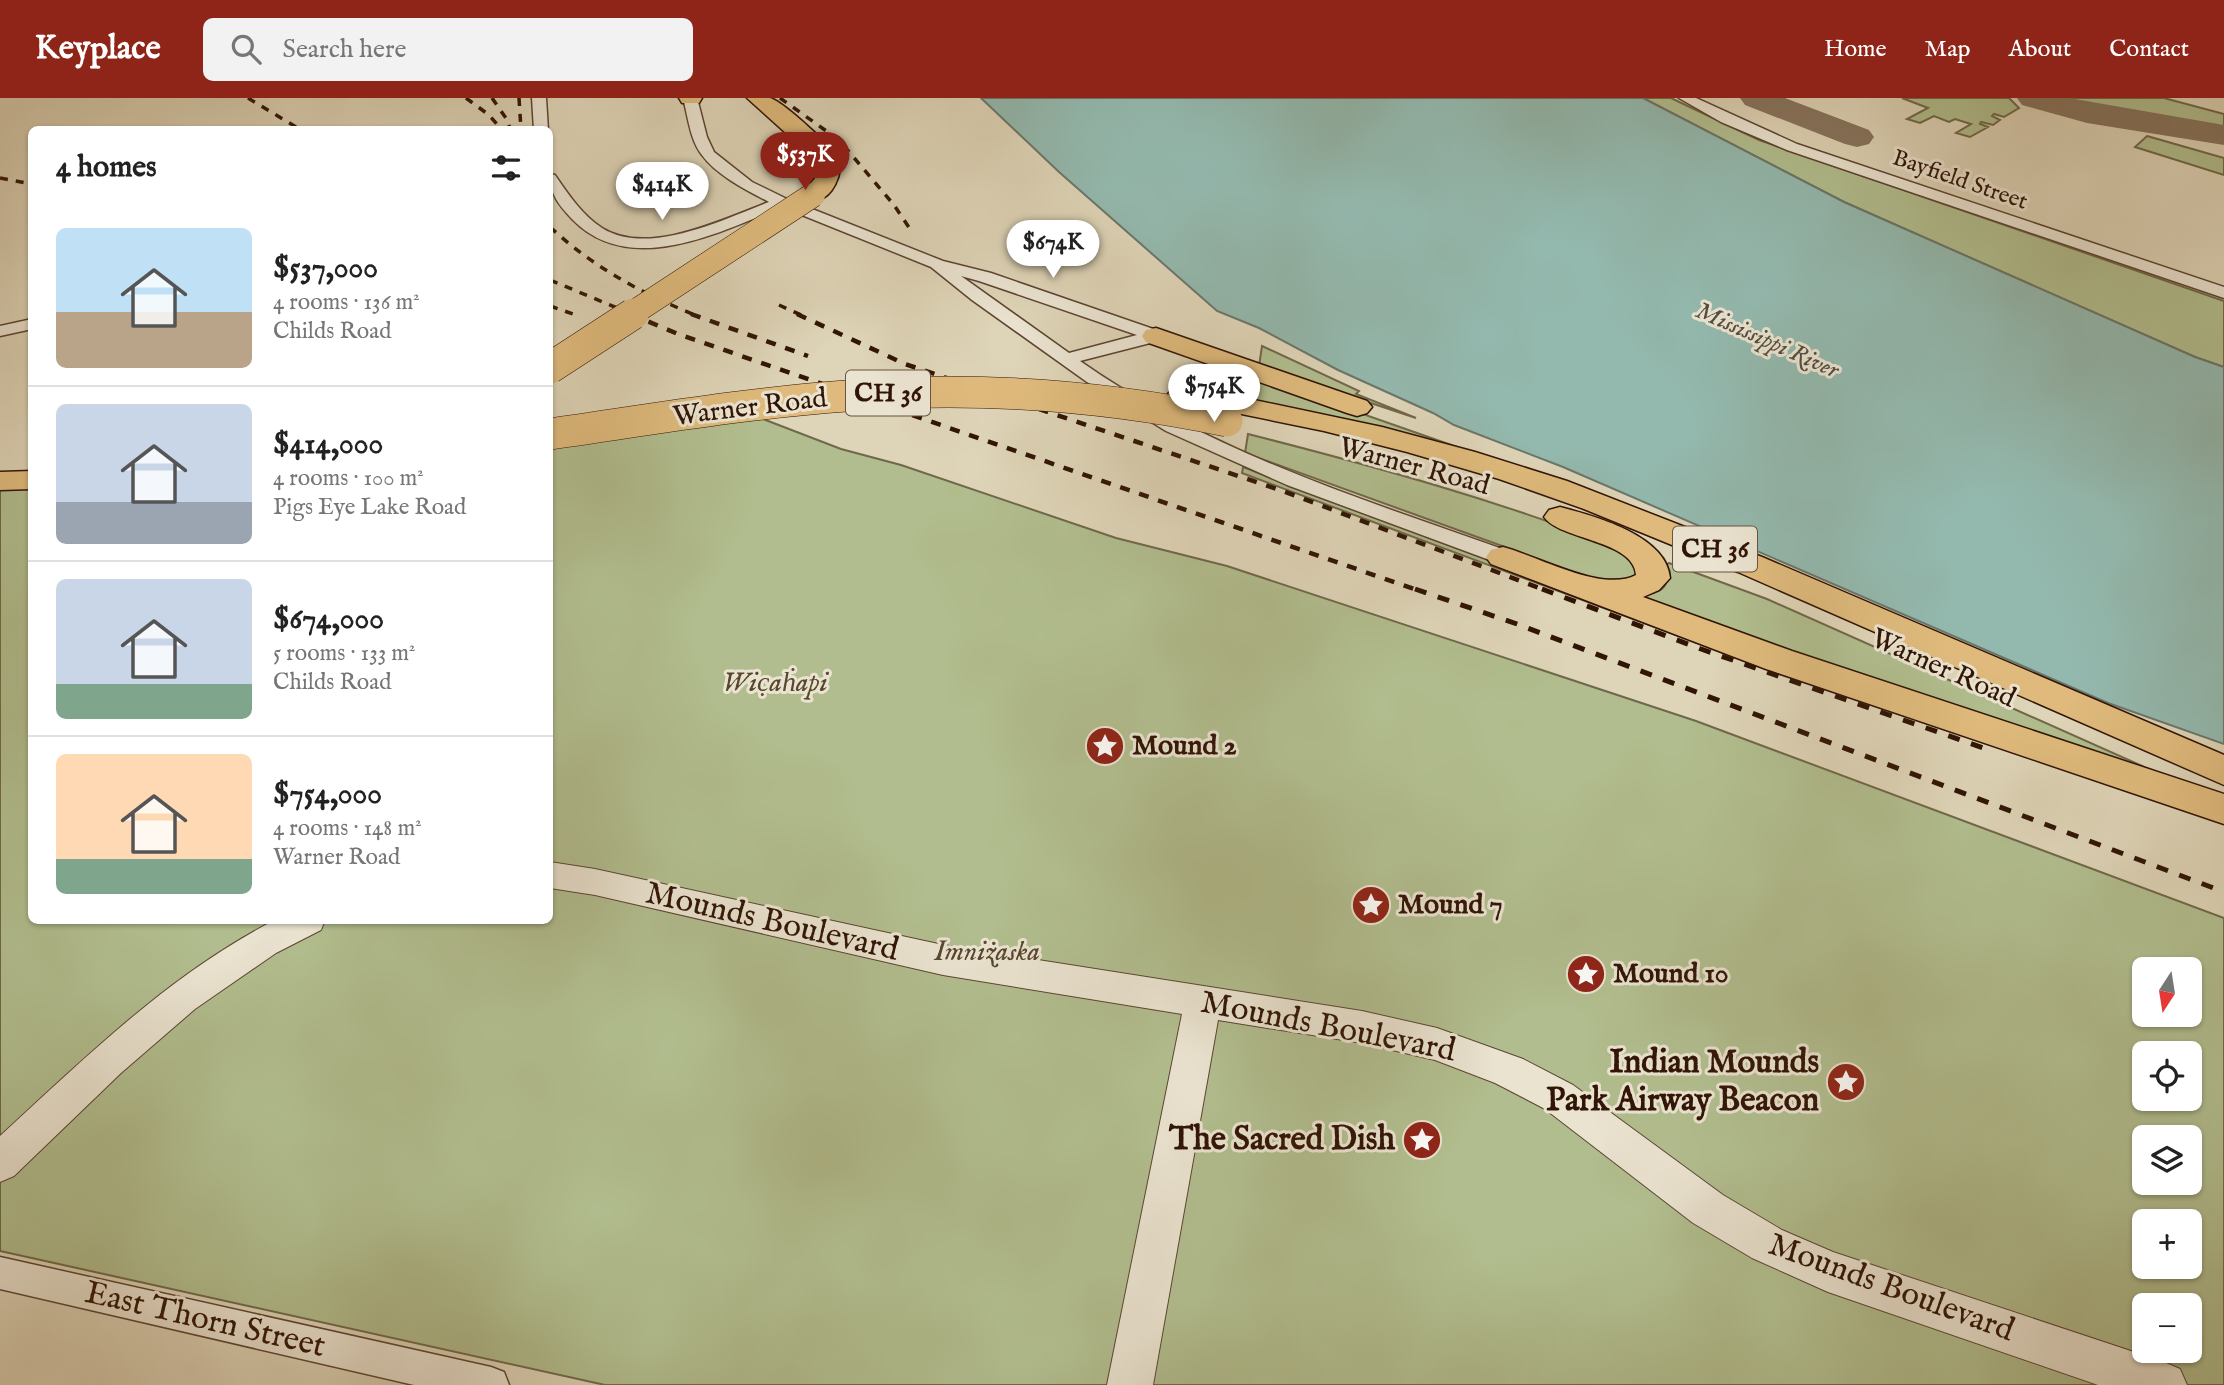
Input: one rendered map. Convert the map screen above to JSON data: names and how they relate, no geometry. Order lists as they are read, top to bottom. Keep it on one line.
{"streets":{"highway":["CH 36","Warner Road"],"street":["Bayfield Street","Mounds Boulevard","East Thorn Street"]},"water":["Mississippi River"],"parks":["Wic̣aḣapi","Imniżaska"],"places":{"place":["Mound 2","Mound 7","Mound 10","Indian Mounds Park Airway Beacon","The Sacred Dish"]},"north":"bottom","page":{"header":"Keyplace","search":"Search here","nav":["Home","Map","About","Contact"],"heading":"4 homes","price":["$537K","$414K","$674K","$754K"],"list":[{"name":"$537,000","note":"4 rooms · 136 m² · Childs Road"},{"name":"$414,000","note":"4 rooms · 100 m² · Pigs Eye Lake Road"},{"name":"$674,000","note":"5 rooms · 133 m² · Childs Road"},{"name":"$754,000","note":"4 rooms · 148 m² · Warner Road"}],"map_buttons":["+","−"]}}
